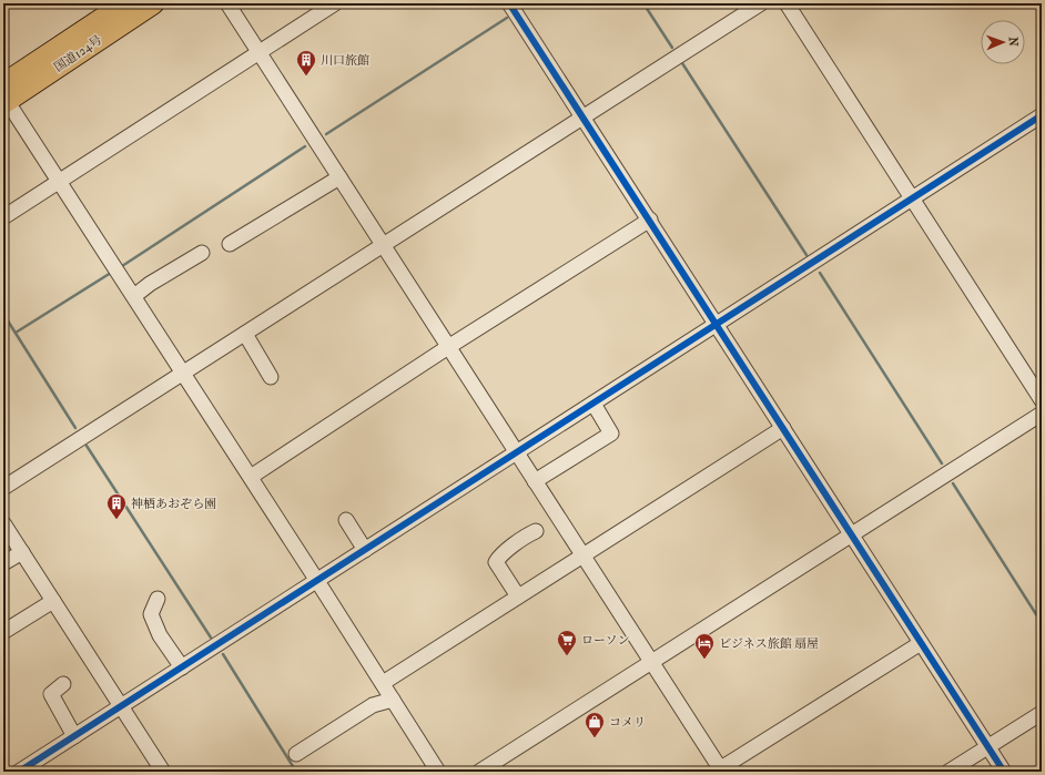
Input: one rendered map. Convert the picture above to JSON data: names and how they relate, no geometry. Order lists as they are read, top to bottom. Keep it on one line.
{"streets":{"highway":["国道124号"]},"places":{"building":["川口旅館","神栖あおぞら園"],"supermarket":["ローソン"],"hotel":["ビジネス旅館 扇屋"],"shop":["コメリ"]},"north":"right"}
